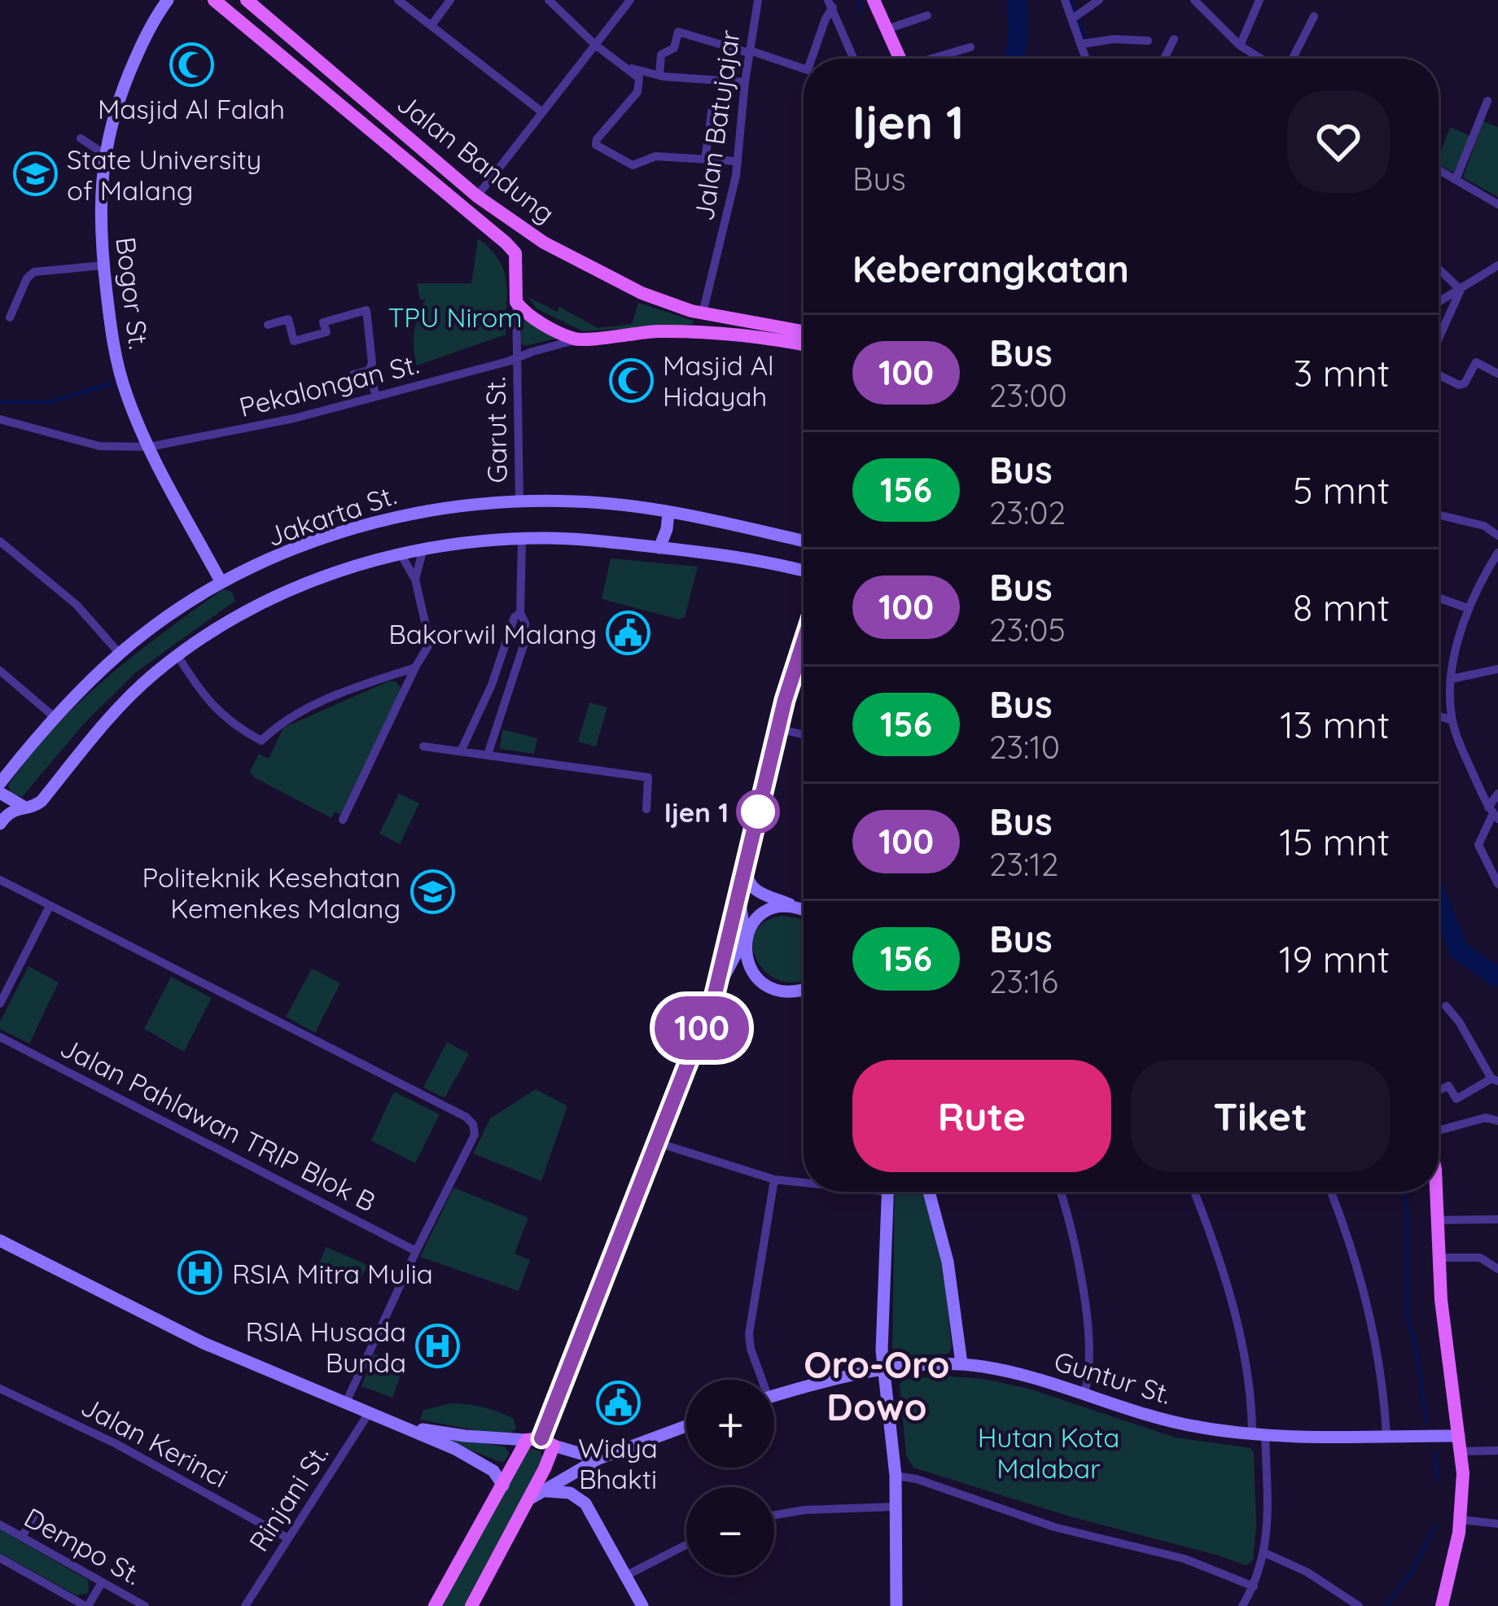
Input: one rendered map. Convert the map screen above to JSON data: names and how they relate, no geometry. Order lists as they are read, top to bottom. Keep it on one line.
{"streets":{"main road":["Jalan Bandung","Bogor St.","Jakarta St.","Guntur St."],"street":["Jalan Batujajar","Pekalongan St.","Garut St.","Jalan Pahlawan TRIP Blok B","Jalan Kerinci","Rinjani St.","Dempo St."]},"crossings":[["Jalan Batujajar","Jalan Bandung"],["Jalan Bandung","Pekalongan St."],["Jalan Bandung","Garut St."],["Bogor St.","Pekalongan St."],["Bogor St.","Jakarta St."],["Pekalongan St.","Garut St."],["Garut St.","Jakarta St."],["Jalan Kerinci","Rinjani St."]],"districts":["Oro-Oro Dowo"],"parks":["TPU Nirom","Hutan Kota Malabar"],"places":{"mosque":["Masjid Al Falah","Masjid Al Hidayah"],"school or university":["State University of Malang","Politeknik Kesehatan Kemenkes Malang"],"public building":["Bakorwil Malang","Widya Bhakti"],"other":["Ijen 1"],"hospital":["RSIA Mitra Mulia","RSIA Husada Bunda"]},"lines":["bus line 100"],"page":{"on_map":"100","heading":[["Ijen 1","Bus"],"Keberangkatan"],"list":[{"mark":"100","name":"Bus","note":"23:00","value":"3 mnt"},{"mark":"156","name":"Bus","note":"23:02","value":"5 mnt"},{"mark":"100","name":"Bus","note":"23:05","value":"8 mnt"},{"mark":"156","name":"Bus","note":"23:10","value":"13 mnt"},{"mark":"100","name":"Bus","note":"23:12","value":"15 mnt"},{"mark":"156","name":"Bus","note":"23:16","value":"19 mnt"}],"buttons":["Rute","Tiket"],"map_buttons":["+","−"]}}
